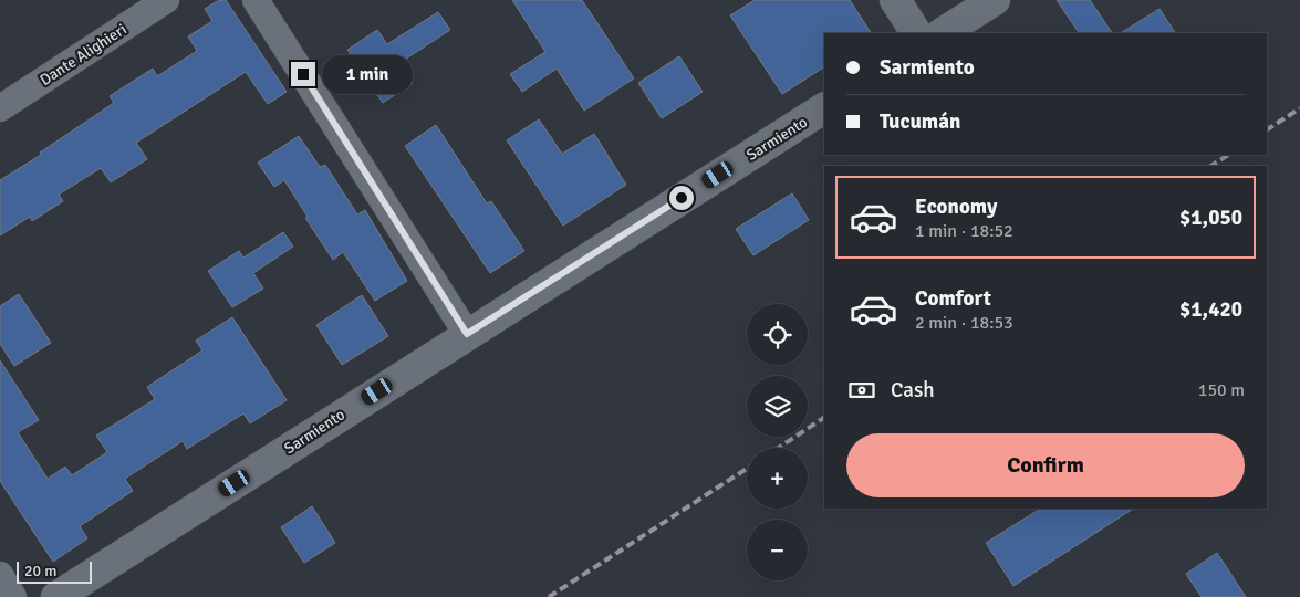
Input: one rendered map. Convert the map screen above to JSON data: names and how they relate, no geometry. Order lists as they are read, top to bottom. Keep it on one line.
{"streets":{"street":["Dante Alighieri","Sarmiento"]},"scale_bar":"20 m","page":{"banner":["Sarmiento","Tucumán"],"bubble":"1 min","list":[{"name":"Economy","note":"1 min · 18:52","value":"$1,050"},{"name":"Comfort","note":"2 min · 18:53","value":"$1,420"}],"map_buttons":["+","−"],"pay":["Cash","150 m"],"buttons":"Confirm","scale":"20 m"}}
